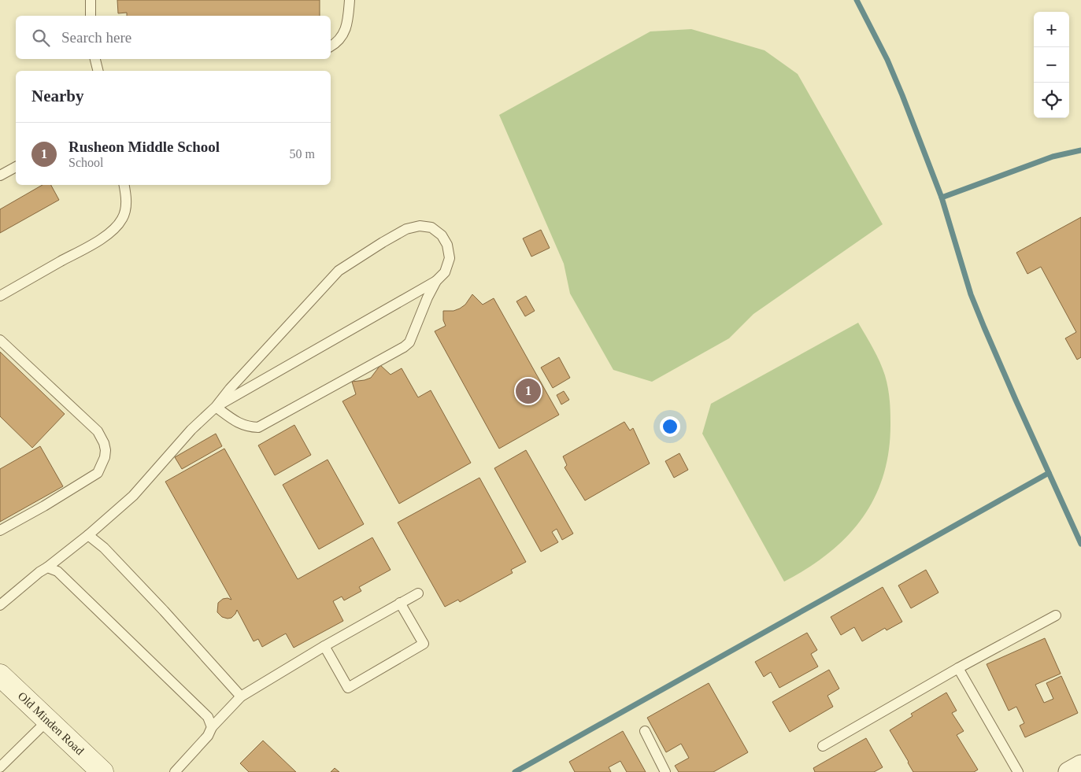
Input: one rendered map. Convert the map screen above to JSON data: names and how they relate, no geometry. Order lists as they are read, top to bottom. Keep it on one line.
{"streets":{"main road":["Old Minden Road"]},"page":{"map_buttons":["+","−"],"search":"Search here","heading":"Nearby","list":[{"mark":"1","name":"Rusheon Middle School","note":"School","value":"50 m"}],"pins":"1"}}
